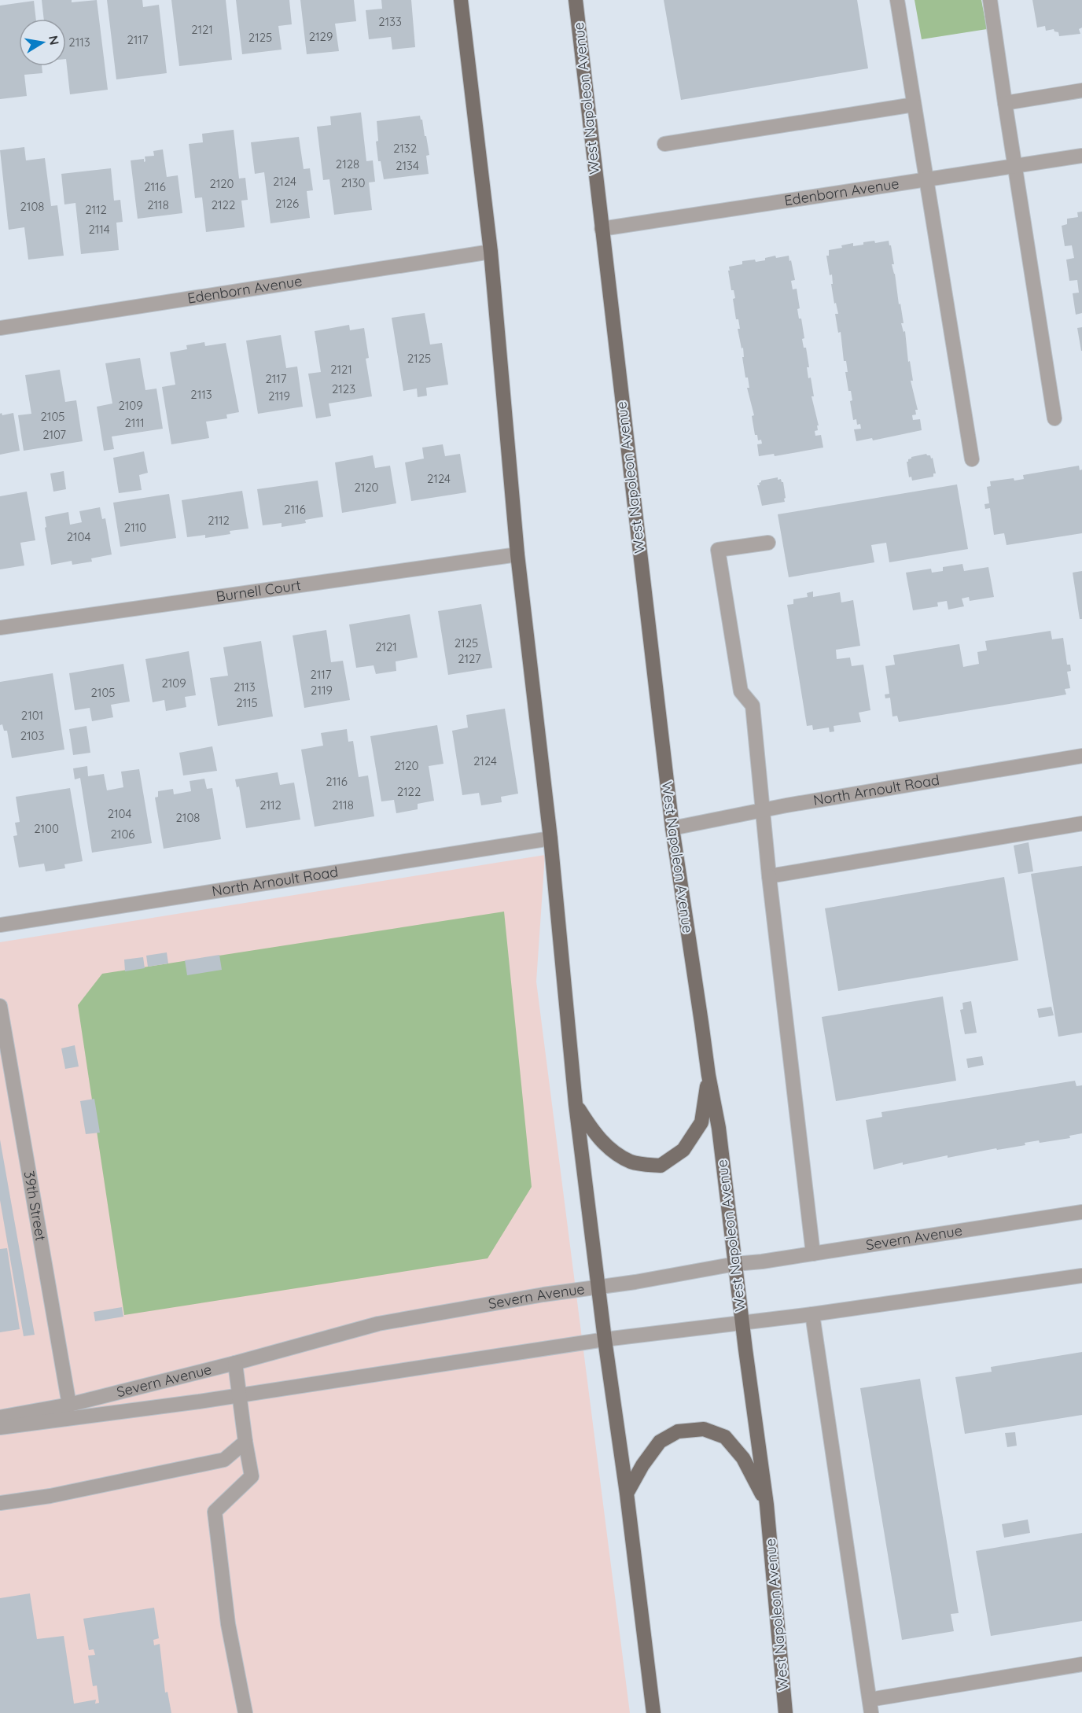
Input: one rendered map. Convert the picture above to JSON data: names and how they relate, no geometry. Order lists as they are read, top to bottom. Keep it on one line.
{"streets":{"main road":["West Napoleon Avenue"],"street":["Edenborn Avenue","Burnell Court","North Arnoult Road","39th Street","Severn Avenue"]},"crossings":[["West Napoleon Avenue","Edenborn Avenue"],["West Napoleon Avenue","North Arnoult Road"],["West Napoleon Avenue","Severn Avenue"],["39th Street","Severn Avenue"]],"house_numbers":["2133","2121","2129","2125","2117","2113","2132","2128","2134","2124","2130","2120","2116","2126","2118","2122","2108","2112","2114","2125","2121","2117","2123","2113","2119","2109","2105","2111","2107","2124","2120","2116","2112","2110","2104","2125","2121","2127","2117","2109","2113","2119","2105","2115","2101","2103","2124","2120","2116","2122","2112","2118","2104","2108","2100","2106"],"north":"right"}
